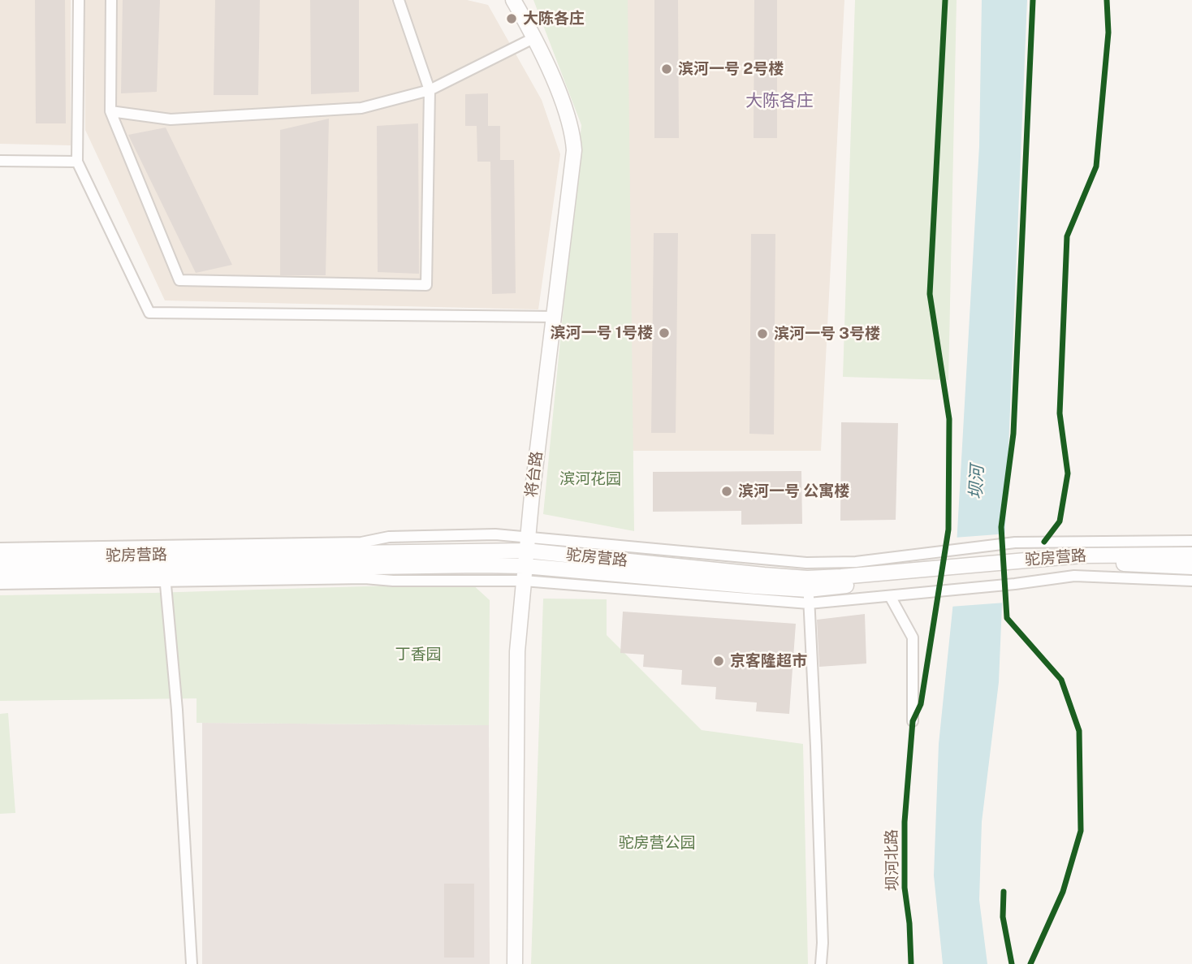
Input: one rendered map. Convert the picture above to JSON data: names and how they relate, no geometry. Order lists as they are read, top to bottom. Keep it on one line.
{"streets":{"street":["将台路","驼房营路"],"cycle path":["坝河北路"]},"crossings":[["将台路","驼房营路"]],"districts":["大陈各庄"],"water":["坝河"],"parks":["滨河花园","丁香园","驼房营公园"],"places":["大陈各庄","滨河一号 2号楼","滨河一号 1号楼","滨河一号 3号楼","滨河一号 公寓楼","京客隆超市"]}
